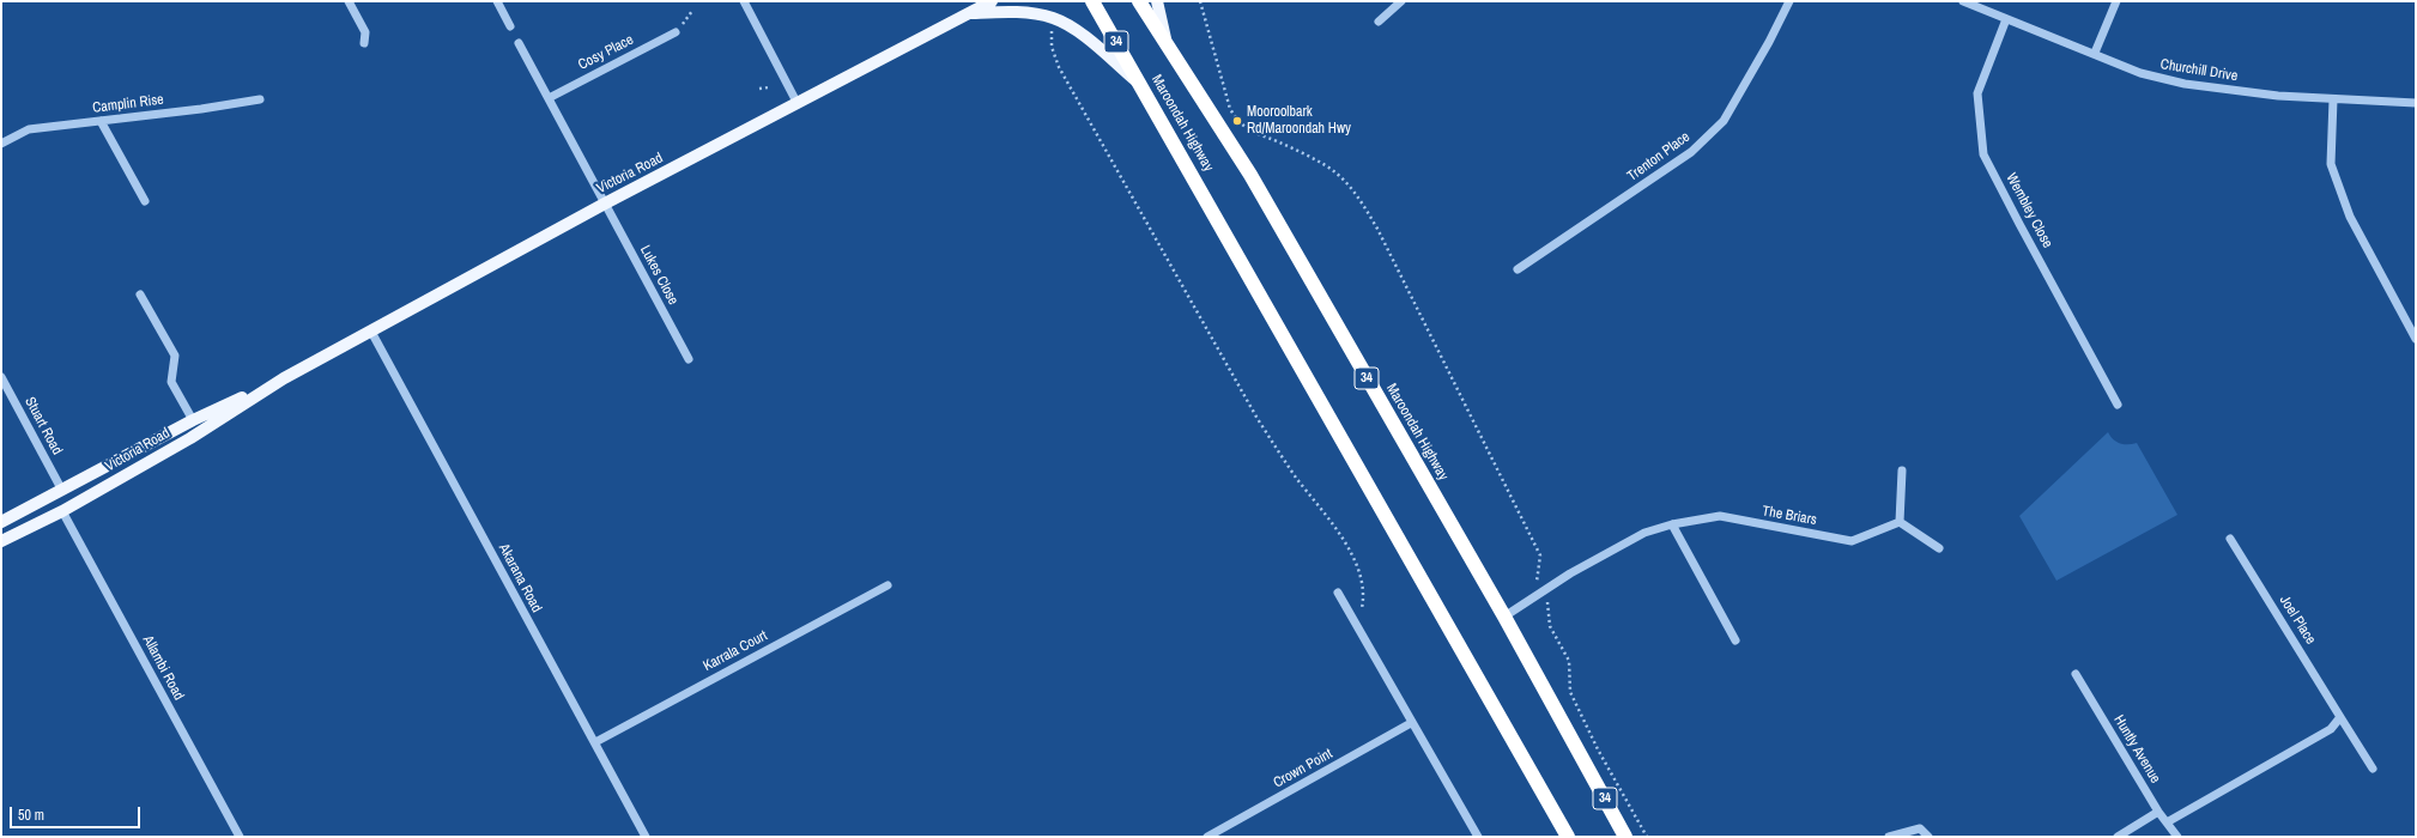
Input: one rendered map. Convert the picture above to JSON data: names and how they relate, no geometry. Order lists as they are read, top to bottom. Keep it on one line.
{"streets":{"highway":["34","Maroondah Highway"],"main road":["Victoria Road"],"street":["Cosy Place","Churchill Drive","Camplin Rise","Trenton Place","Wembley Close","Lukes Close","Stuart Road","The Briars","Akarana Road","Joel Place","Karrala Court","Allambi Road","Huntly Avenue","Crown Point"]},"crossings":[["Churchill Drive","Wembley Close"],["Maroondah Highway","The Briars"],["Victoria Road","Lukes Close"],["Victoria Road","Stuart Road"],["Victoria Road","Akarana Road"],["Victoria Road","Allambi Road"],["Akarana Road","Karrala Court"]],"places":["Mooroolbark Rd/Maroondah Hwy"],"scale_bar":"50 m"}
